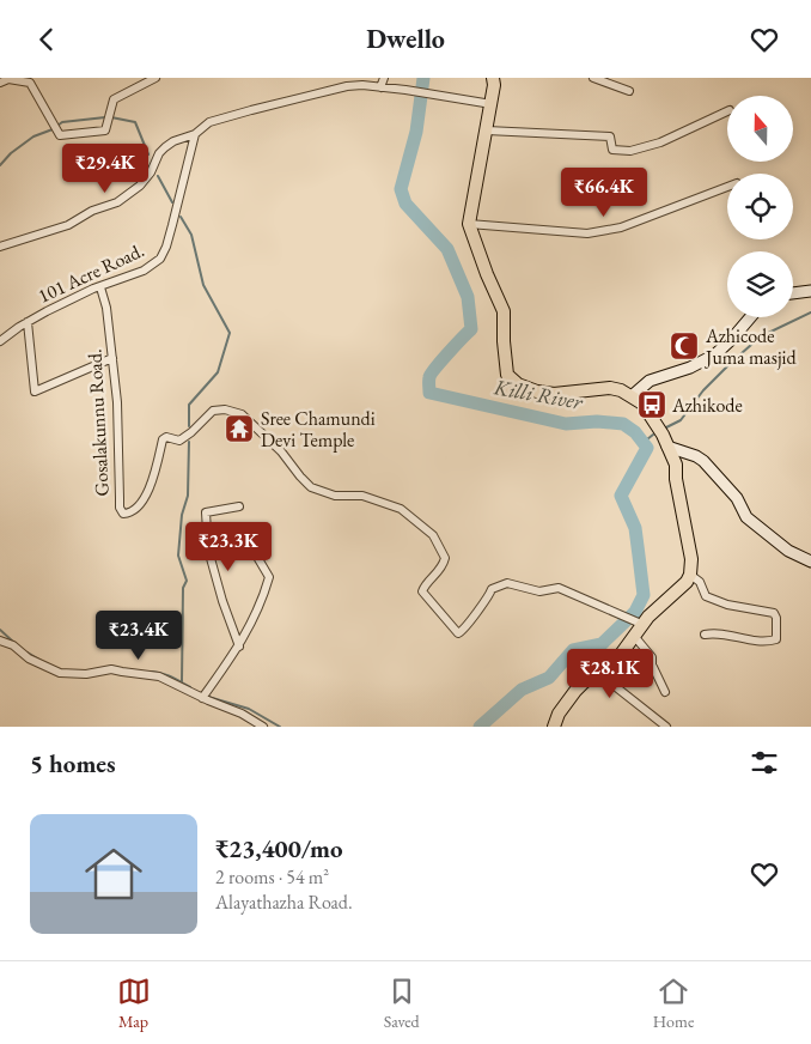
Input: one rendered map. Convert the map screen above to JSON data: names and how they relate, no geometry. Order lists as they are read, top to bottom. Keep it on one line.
{"streets":{"street":["101 Acre Road.","Gosalakunnu Road."]},"crossings":[["101 Acre Road.","Gosalakunnu Road."]],"water":["Killi River"],"places":{"mosque":["Azhicode Juma masjid"],"bus stop":["Azhikode"],"temple":["Sree Chamundi Devi Temple"]},"north":"top","page":{"header":"Dwello","price":["₹29.4K","₹66.4K","₹23.3K","₹23.4K","₹28.1K"],"heading":"5 homes","list":[{"name":"₹23,400/mo","note":"2 rooms · 54 m² · Alayathazha Road."}],"tabs":["Map","Saved","Home"]}}
